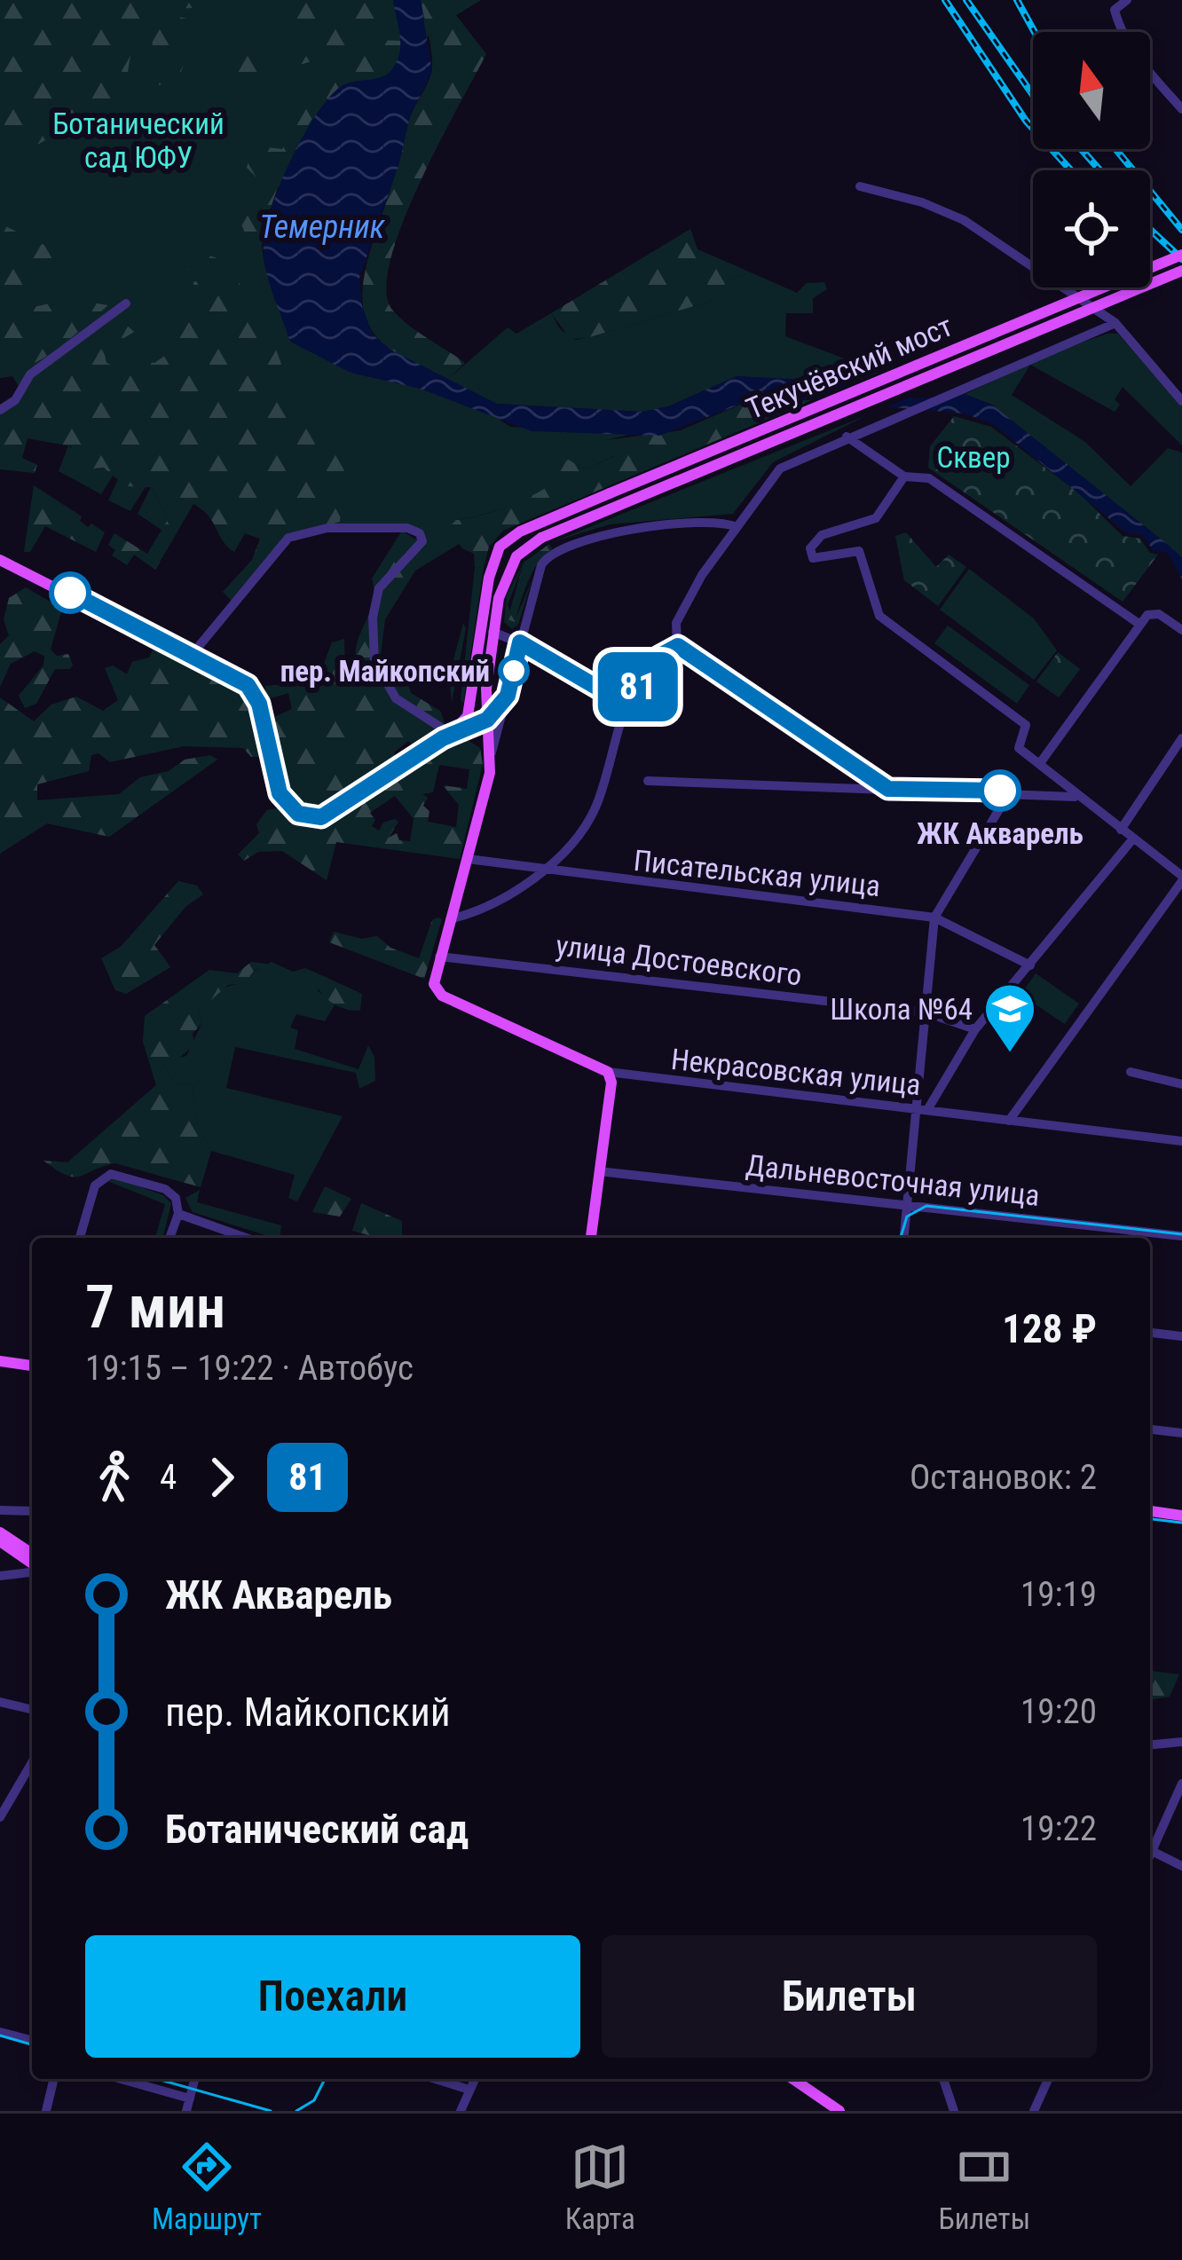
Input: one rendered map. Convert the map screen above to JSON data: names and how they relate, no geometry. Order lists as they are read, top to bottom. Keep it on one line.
{"streets":{"main road":["Текучёвский мост","Некрасовская улица"],"street":["Писательская улица","улица Достоевского","Дальневосточная улица"]},"crossings":[["улица Достоевского","Некрасовская улица"]],"water":["Темерник"],"parks":["Ботанический сад ЮФУ","Сквер"],"places":{"other":["пер. Майкопский","ЖК Акварель"],"school or university":["Школа №64"]},"lines":["bus line 81"],"north":"top","page":{"on_map":"81","heading":["7 мин","19:15 – 19:22 · Автобус","128 ₽"],"legs":["4","81","Остановок: 2"],"list":[{"name":"ЖК Акварель","value":"19:19"},{"name":"пер. Майкопский","value":"19:20"},{"name":"Ботанический сад","value":"19:22"}],"buttons":["Поехали","Билеты"],"tabs":["Маршрут","Карта","Билеты"]}}
